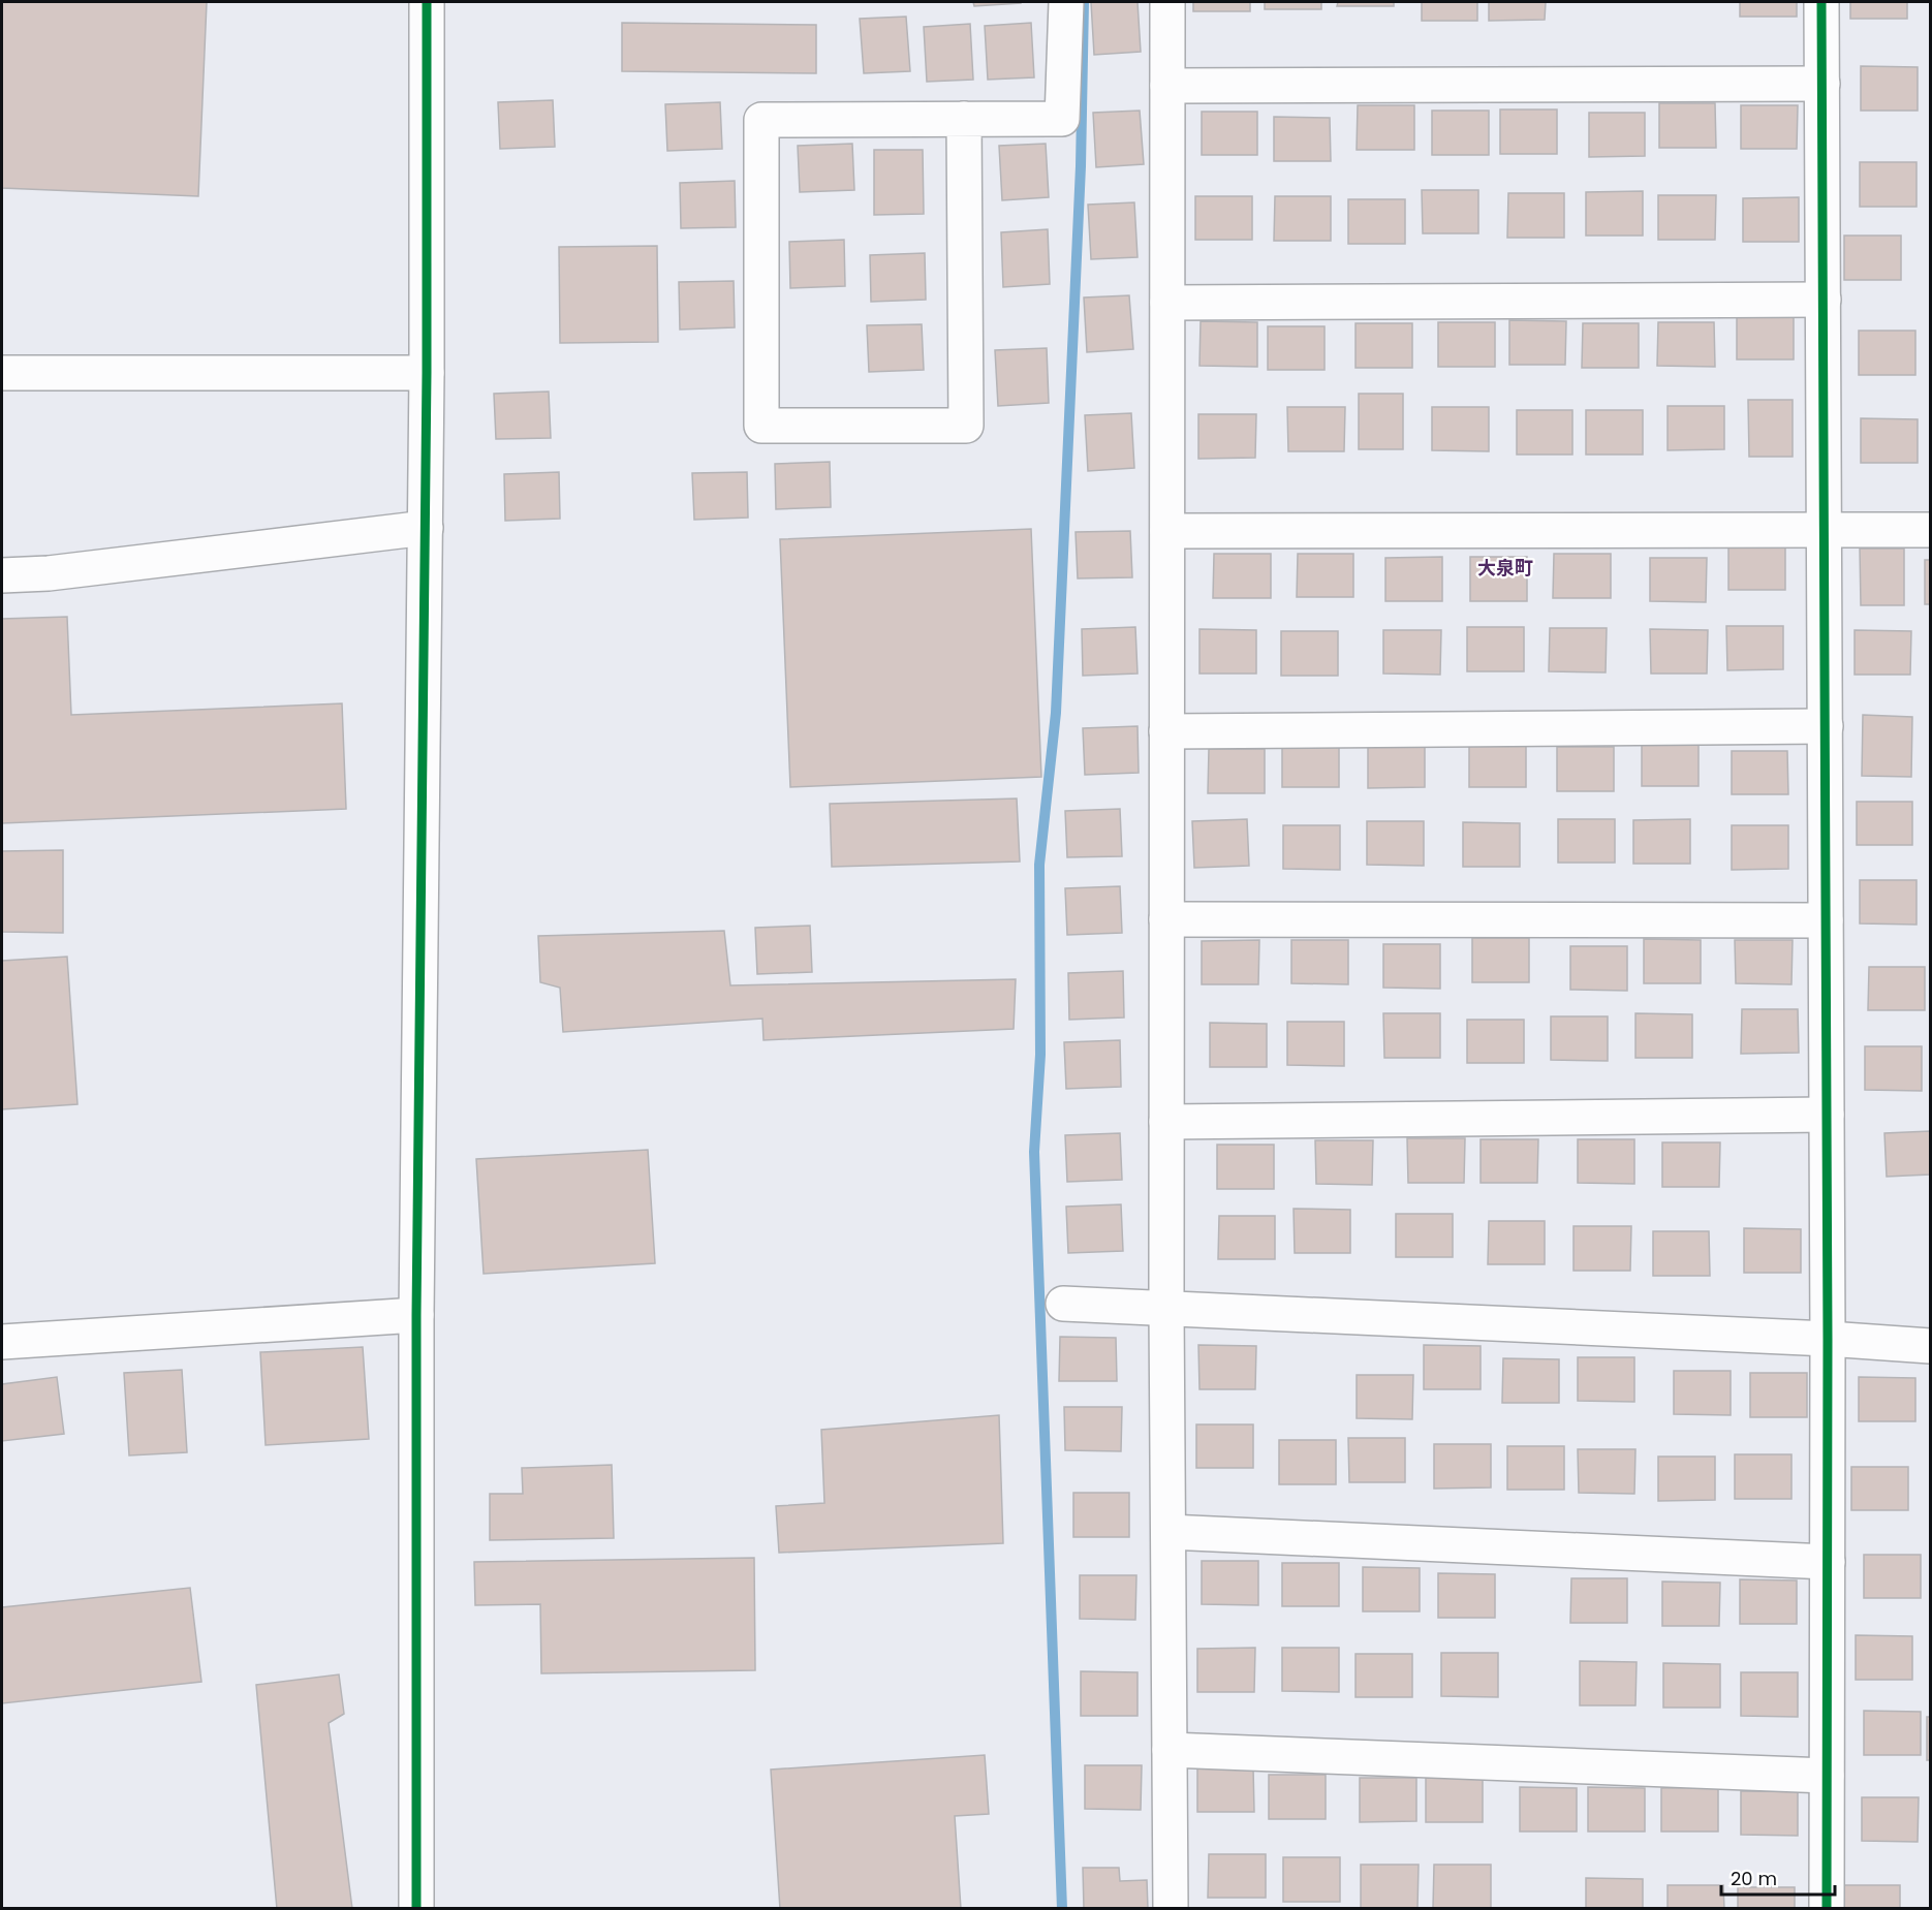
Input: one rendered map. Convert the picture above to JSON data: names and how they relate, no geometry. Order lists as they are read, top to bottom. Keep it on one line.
{"districts":["大泉町"],"scale_bar":"20 m"}
